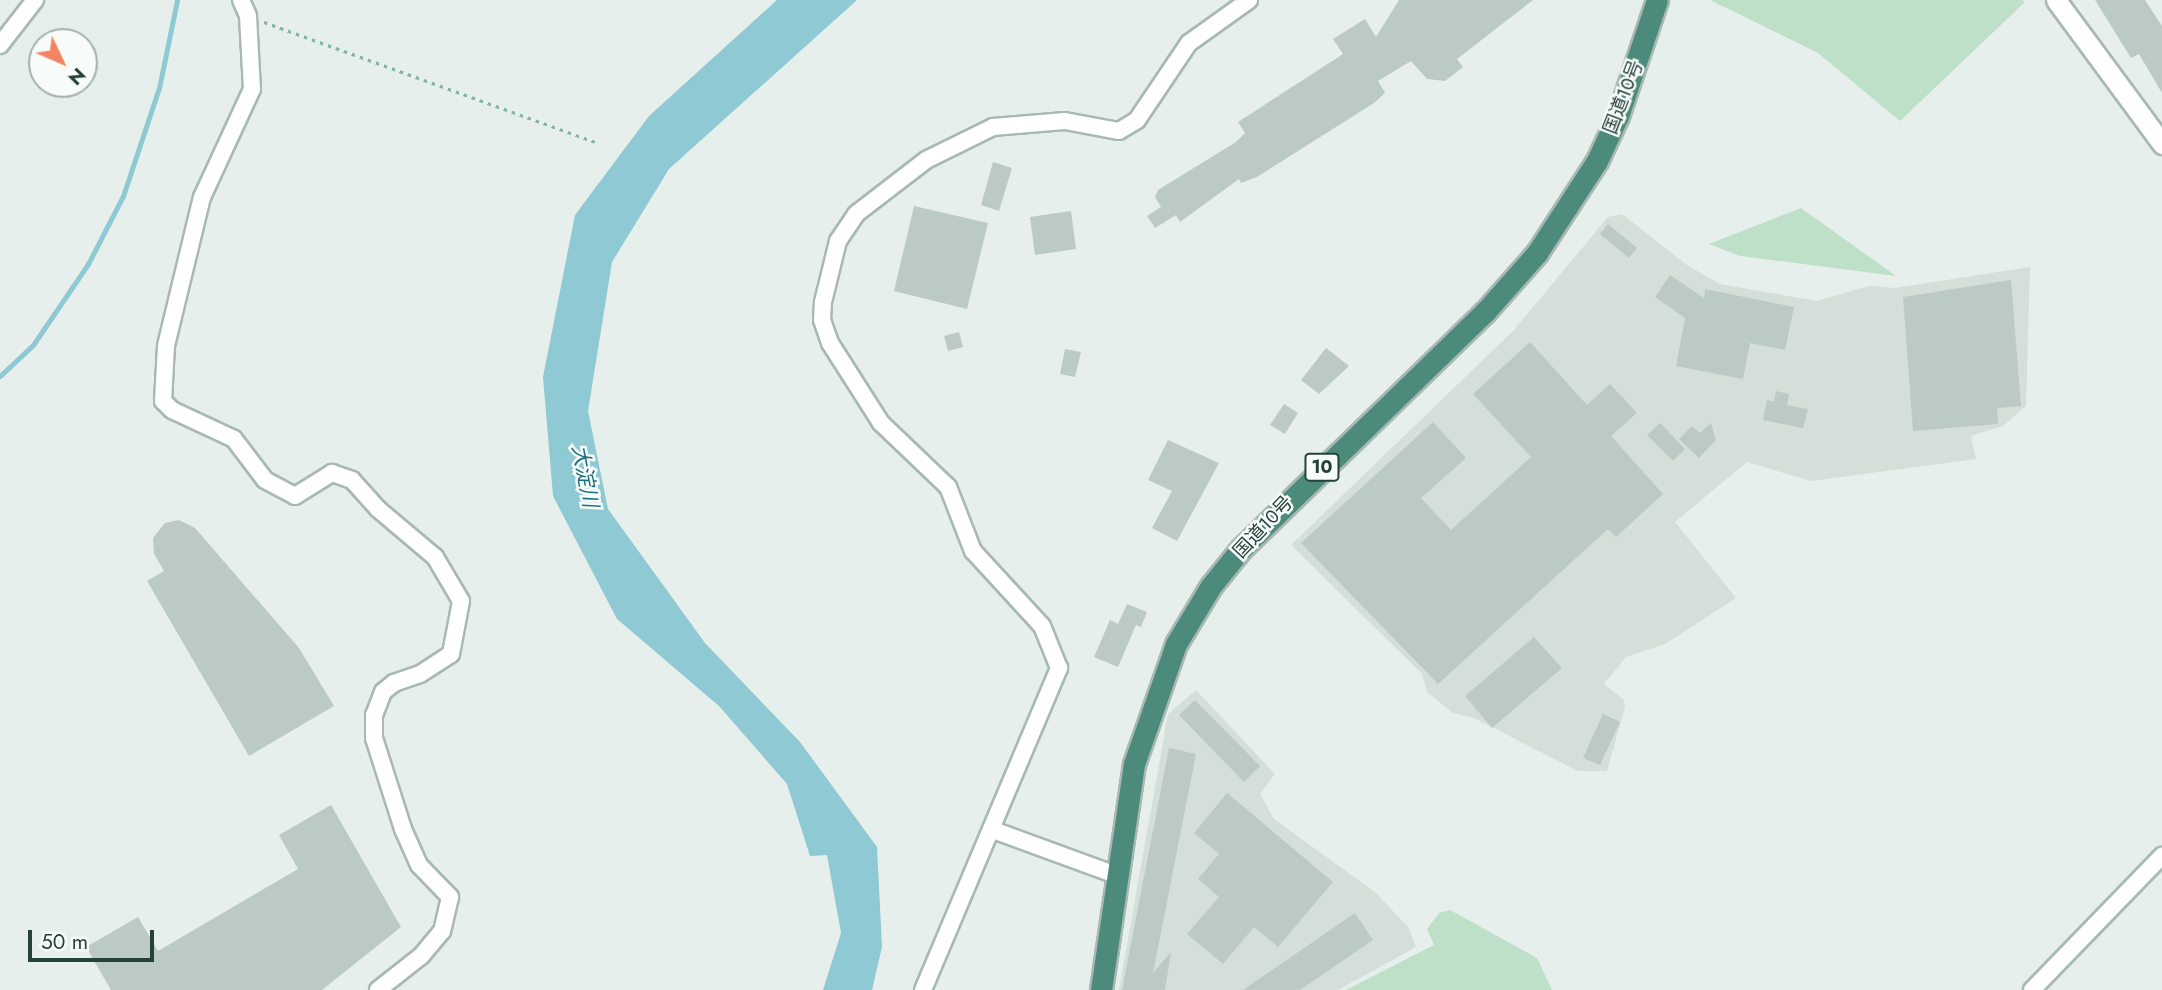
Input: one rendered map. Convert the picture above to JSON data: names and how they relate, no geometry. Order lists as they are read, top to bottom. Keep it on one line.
{"streets":{"highway":["国道10号","10"]},"water":["大淀川"],"scale_bar":"50 m","north":"bottom right"}
